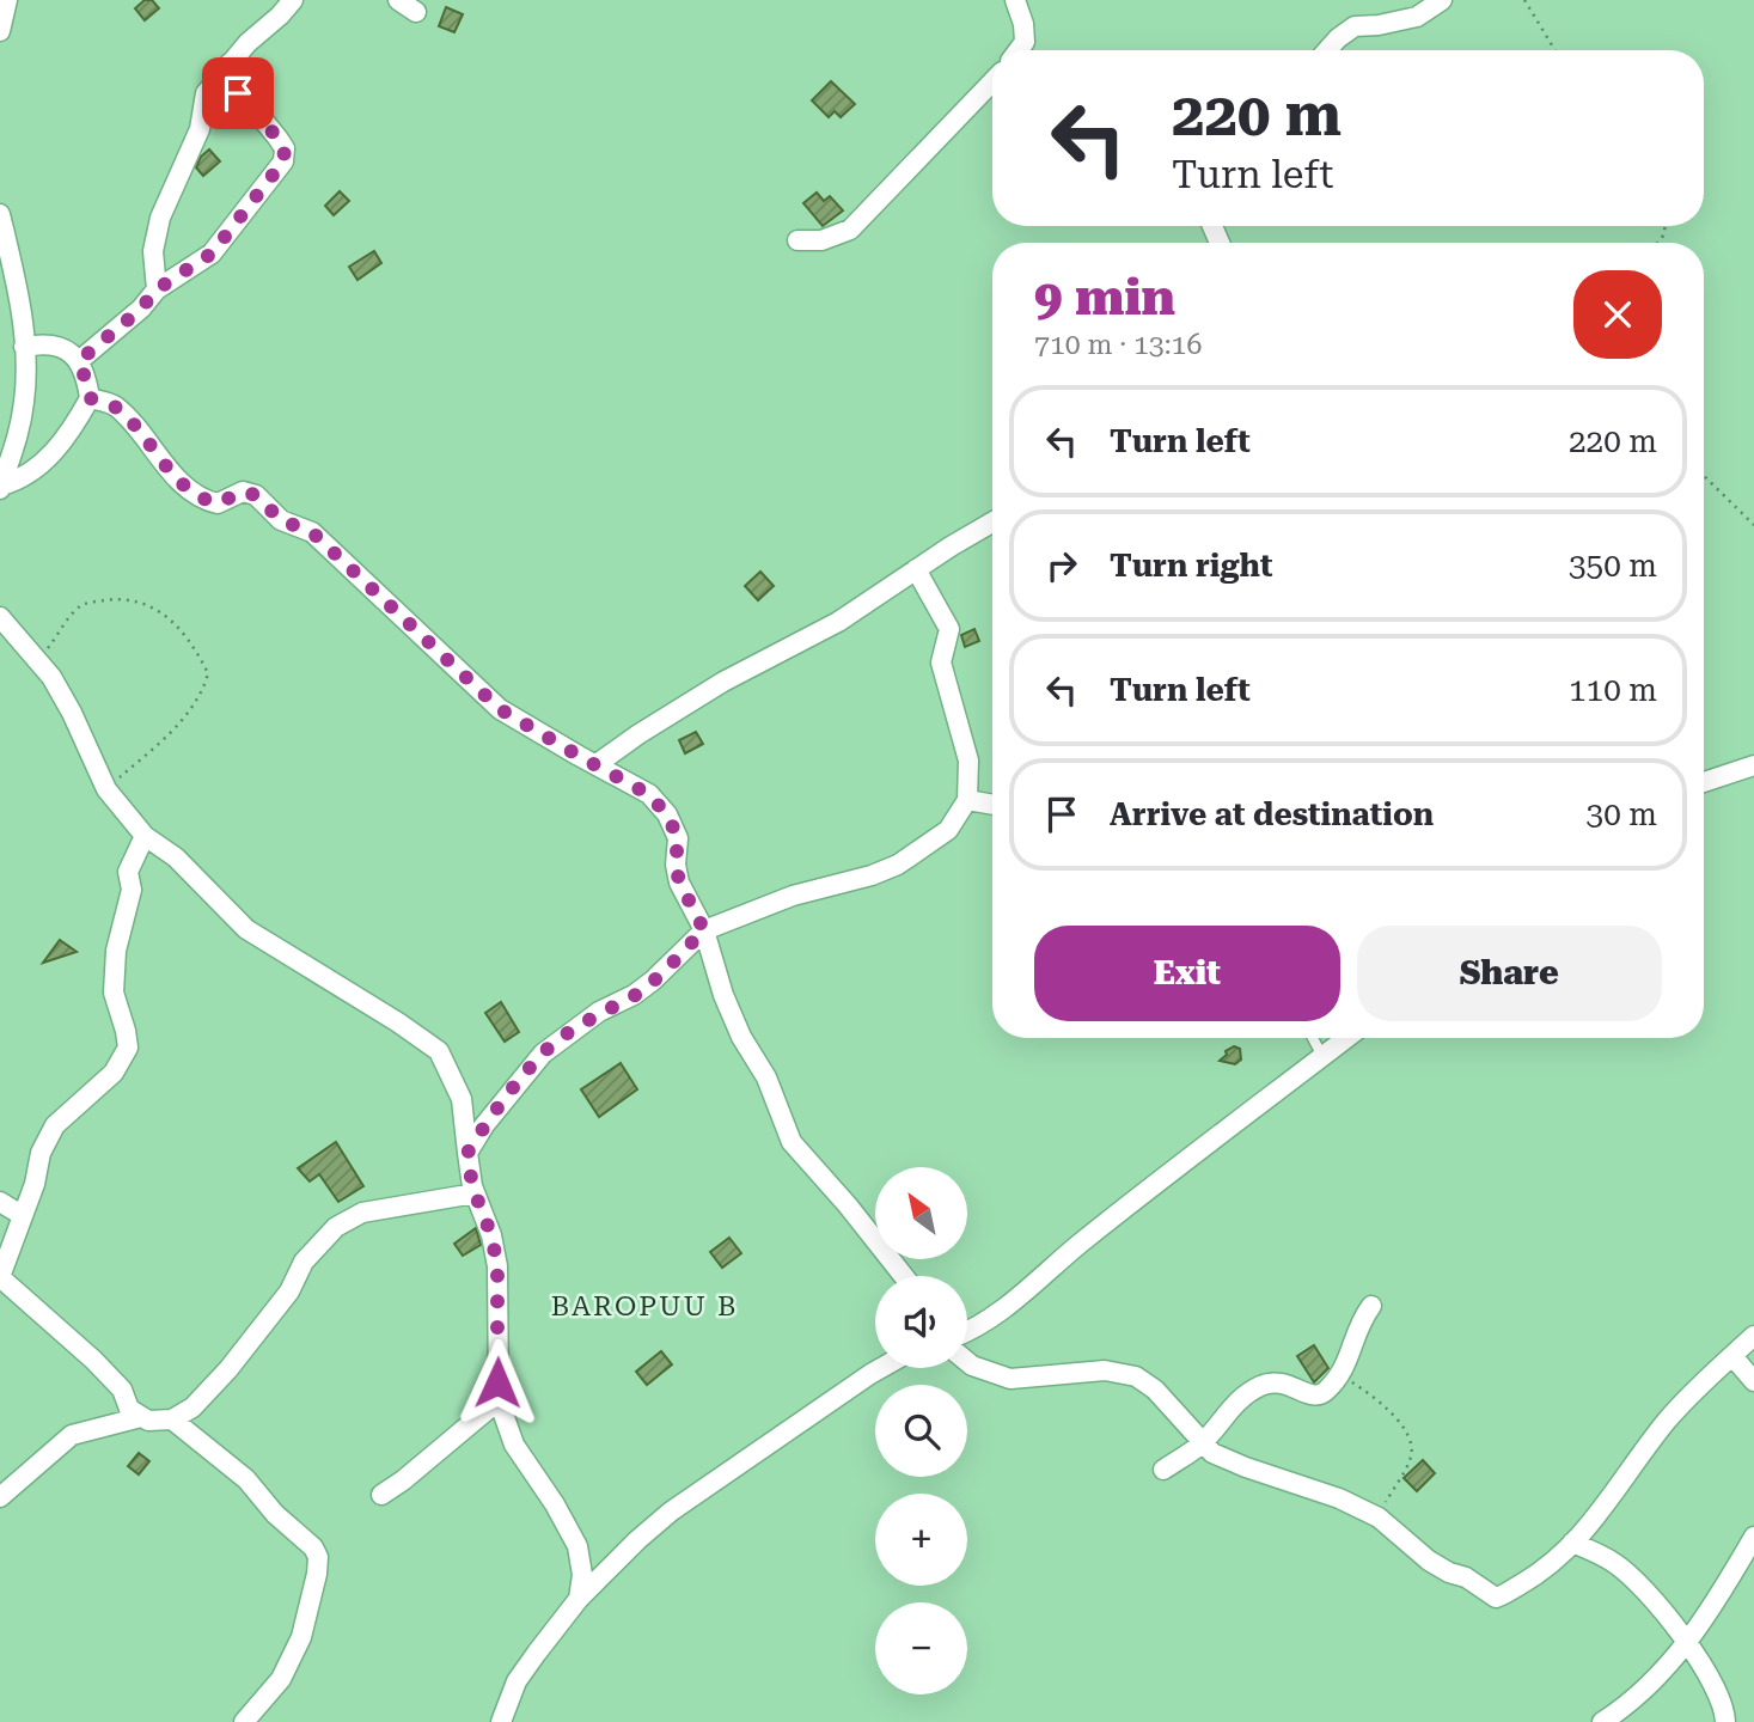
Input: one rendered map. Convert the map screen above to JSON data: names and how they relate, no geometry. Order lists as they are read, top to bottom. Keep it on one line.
{"districts":["BAROPUU B"],"north":"top left","page":{"turn":["220 m","Turn left"],"heading":["9 min","710 m · 13:16"],"list":[{"name":"Turn left","value":"220 m"},{"name":"Turn right","value":"350 m"},{"name":"Turn left","value":"110 m"},{"name":"Arrive at destination","value":"30 m"}],"buttons":["Exit","Share"],"map_buttons":["+","−"]}}
